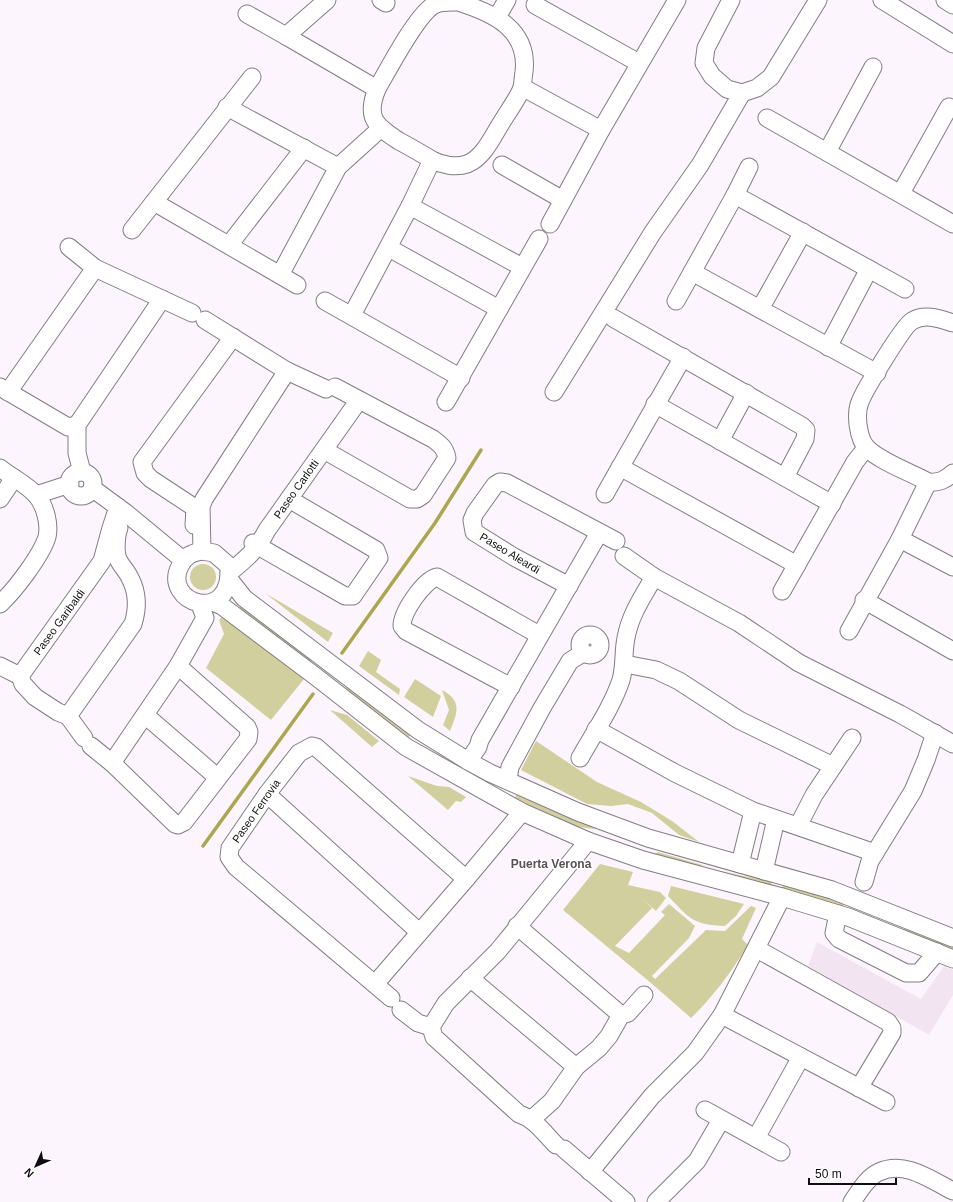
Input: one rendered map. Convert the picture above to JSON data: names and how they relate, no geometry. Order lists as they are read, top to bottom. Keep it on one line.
{"streets":{"street":["Paseo Carlotti","Paseo Aleardi","Paseo Garibaldi","Paseo Ferrovia"]},"districts":["Puerta Verona"],"scale_bar":"50 m","north":"bottom left"}
